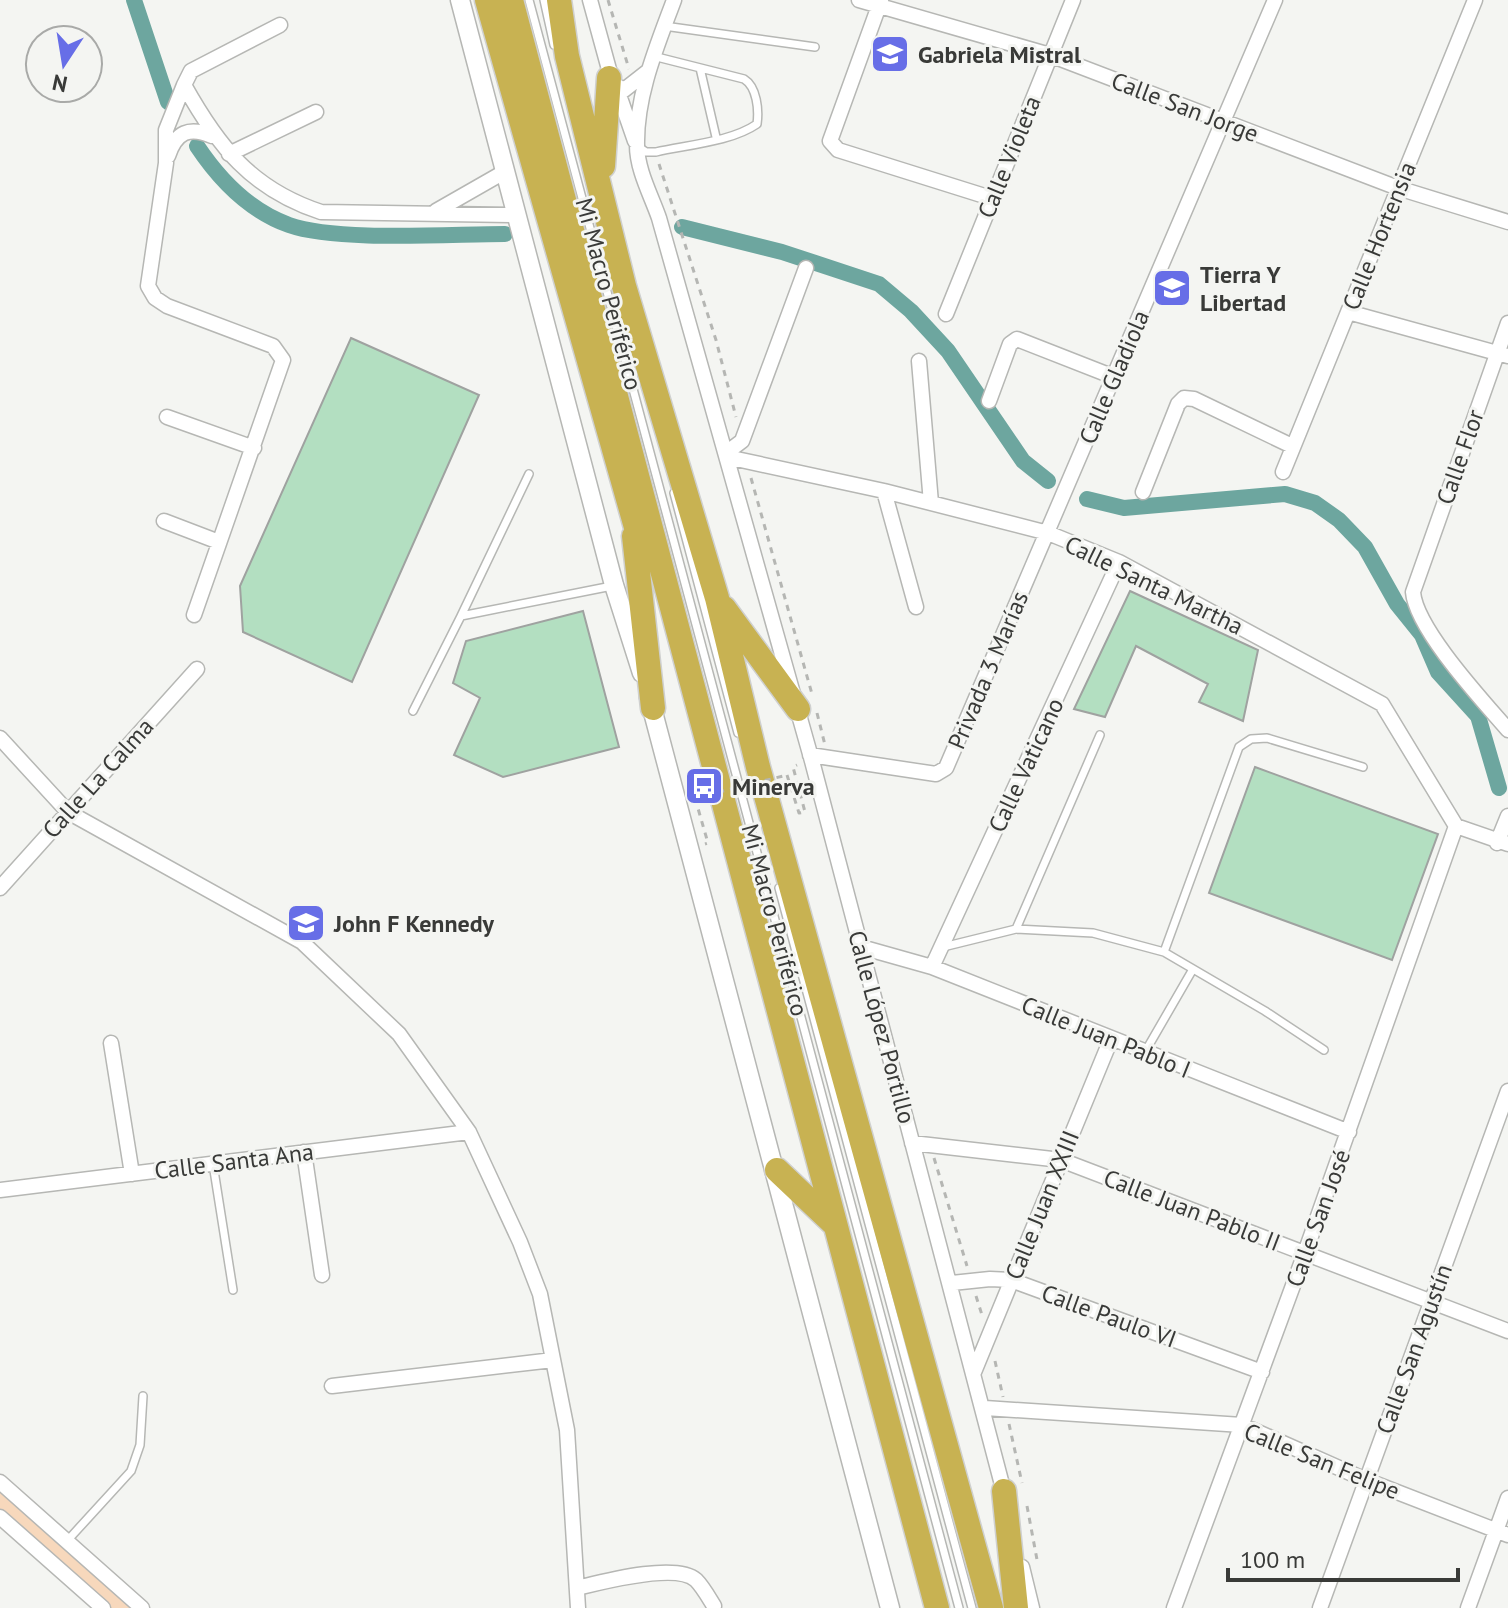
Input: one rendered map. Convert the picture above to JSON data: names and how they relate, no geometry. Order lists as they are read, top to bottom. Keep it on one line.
{"streets":{"street":["Calle San Jorge","Calle Violeta","Calle Hortensia","Calle Gladiola","Calle Flor","Calle Santa Martha","Privada 3 Marías","Calle Vaticano","Calle La Calma","Calle López Portillo","Calle Juan Pablo I","Calle Santa Ana","Calle Juan XXIII","Calle Juan Pablo II","Calle San José","Calle Paulo VI","Calle San Agustín","Calle San Felipe"],"lane":["Mi Macro Periférico"]},"crossings":[["Calle San Jorge","Calle Violeta"],["Calle San Jorge","Calle Hortensia"],["Calle San Jorge","Calle Gladiola"],["Calle Gladiola","Calle Santa Martha"],["Calle Gladiola","Privada 3 Marías"],["Calle Santa Martha","Privada 3 Marías"],["Calle Santa Martha","Calle Vaticano"],["Calle Santa Martha","Calle López Portillo"],["Calle Santa Martha","Calle San José"],["Privada 3 Marías","Calle López Portillo"],["Calle Vaticano","Calle Juan Pablo I"],["Calle López Portillo","Calle Juan Pablo I"],["Calle López Portillo","Calle Juan XXIII"],["Calle López Portillo","Calle Juan Pablo II"],["Calle López Portillo","Calle Paulo VI"],["Calle López Portillo","Calle San Felipe"],["Calle Juan Pablo I","Calle Juan XXIII"],["Calle Juan Pablo I","Calle San José"],["Calle Juan XXIII","Calle Juan Pablo II"],["Calle Juan XXIII","Calle Paulo VI"],["Calle Juan Pablo II","Calle San José"],["Calle Juan Pablo II","Calle San Agustín"],["Calle San José","Calle Paulo VI"],["Calle San José","Calle San Felipe"],["Calle San Agustín","Calle San Felipe"]],"places":{"school or university":["Gabriela Mistral","Tierra Y Libertad","John F Kennedy"],"bus stop":["Minerva"]},"scale_bar":"100 m","north":"bottom"}
